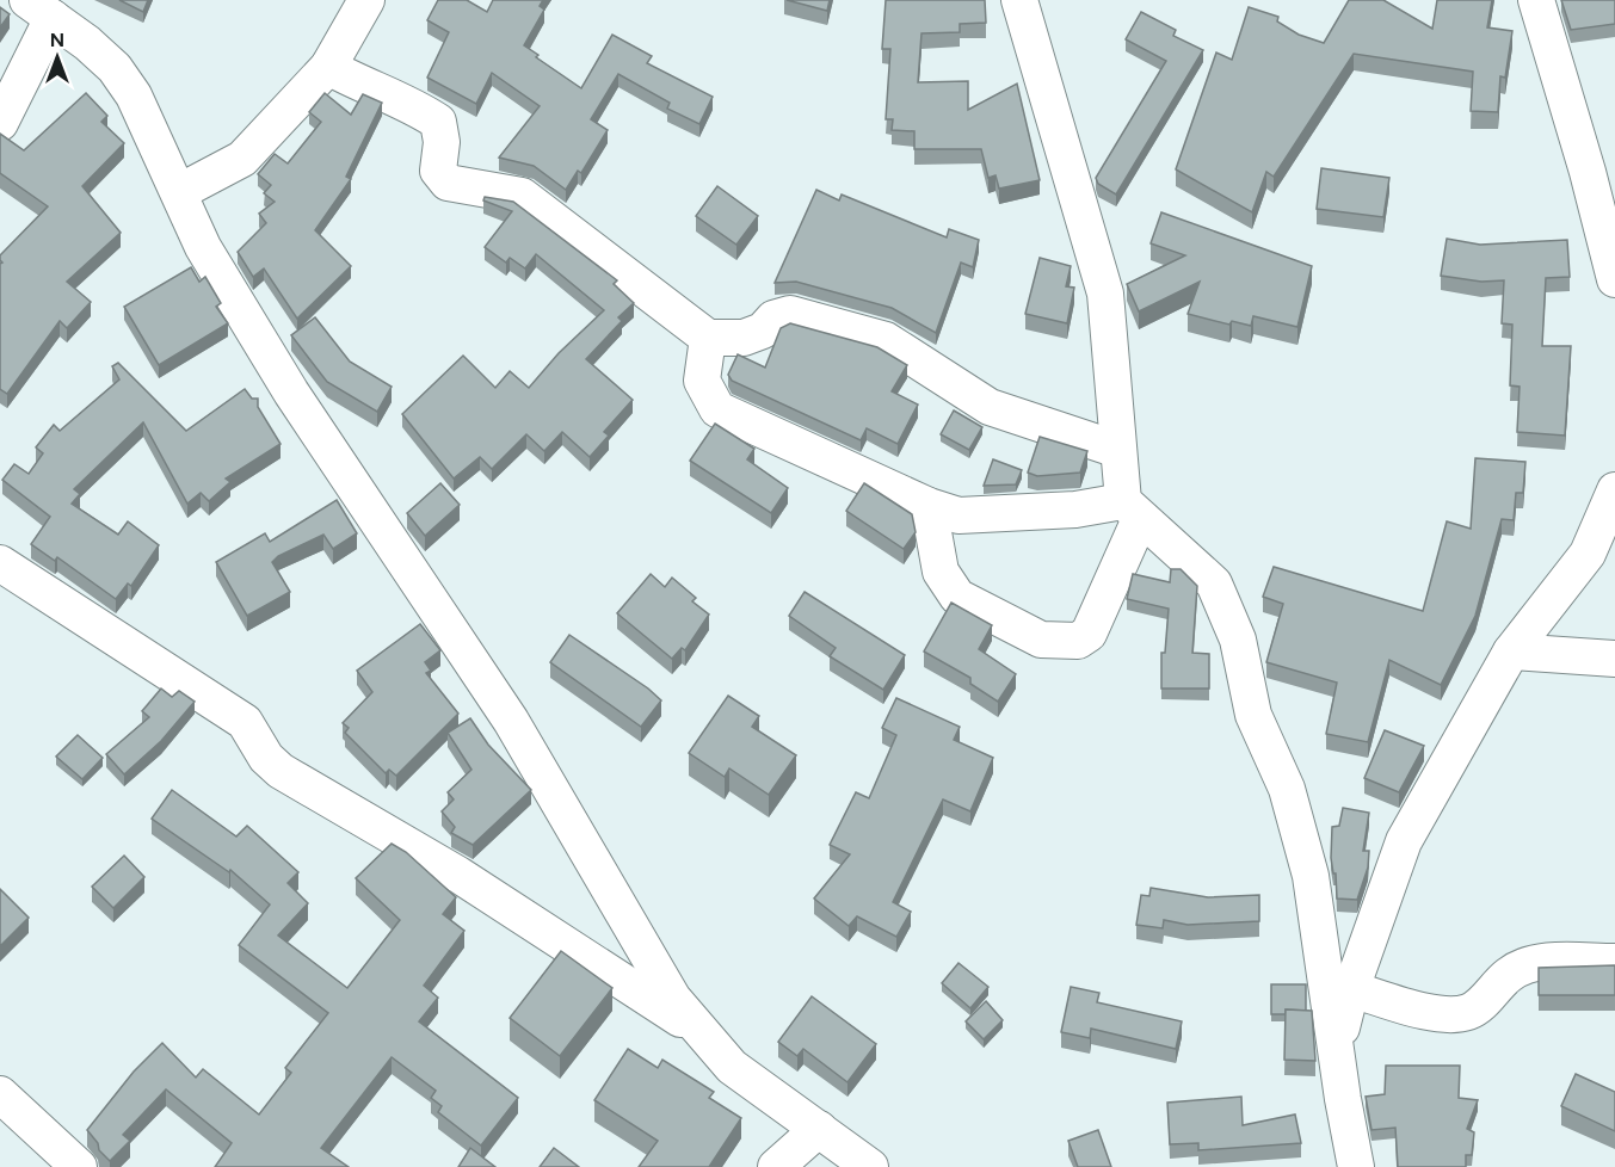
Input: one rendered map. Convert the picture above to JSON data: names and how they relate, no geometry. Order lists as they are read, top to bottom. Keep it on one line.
{"north":"top"}
